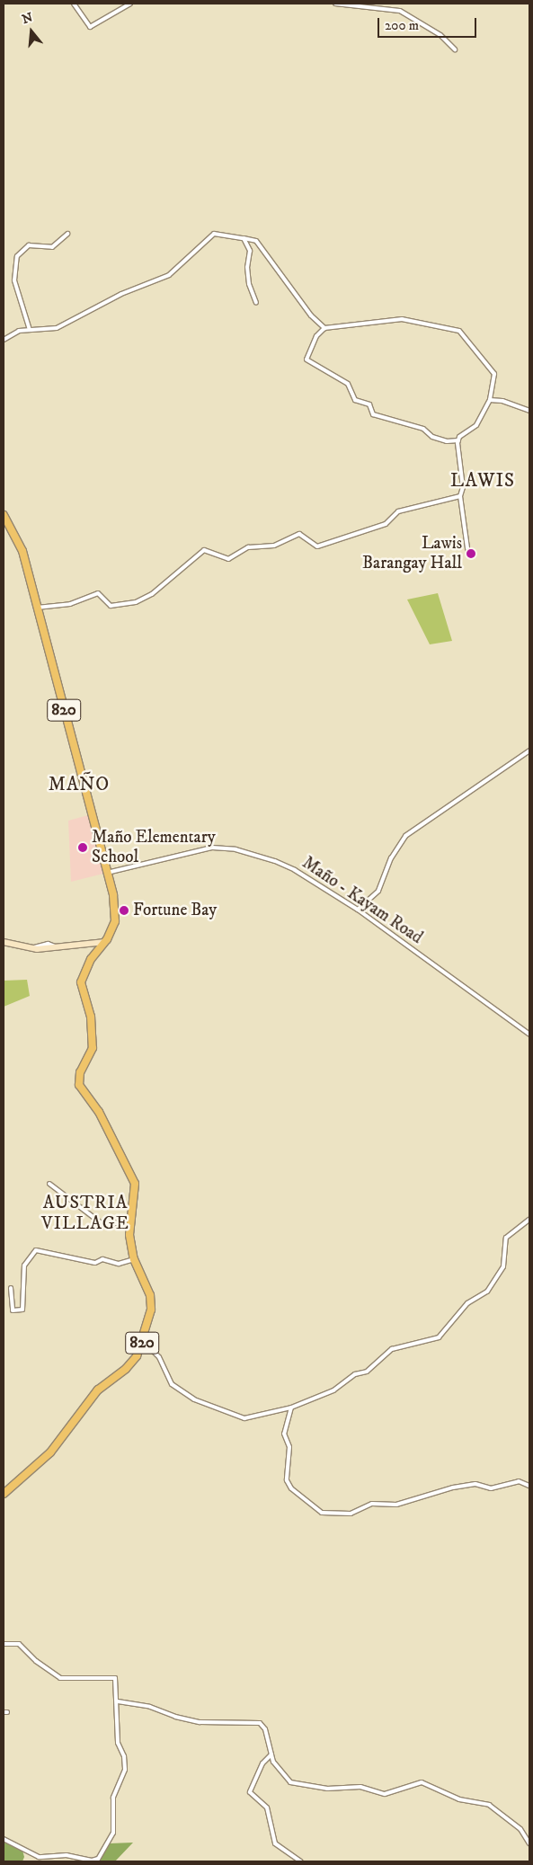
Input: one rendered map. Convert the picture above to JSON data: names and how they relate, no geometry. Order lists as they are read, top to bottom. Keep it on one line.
{"streets":{"highway":["820"],"street":["Maño - Kayam Road"]},"crossings":[["820","Maño - Kayam Road"]],"districts":["LAWIS","MAÑO","AUSTRIA VILLAGE"],"places":["Lawis Barangay Hall","Maño Elementary School","Fortune Bay"],"scale_bar":"200 m","north":"top"}
